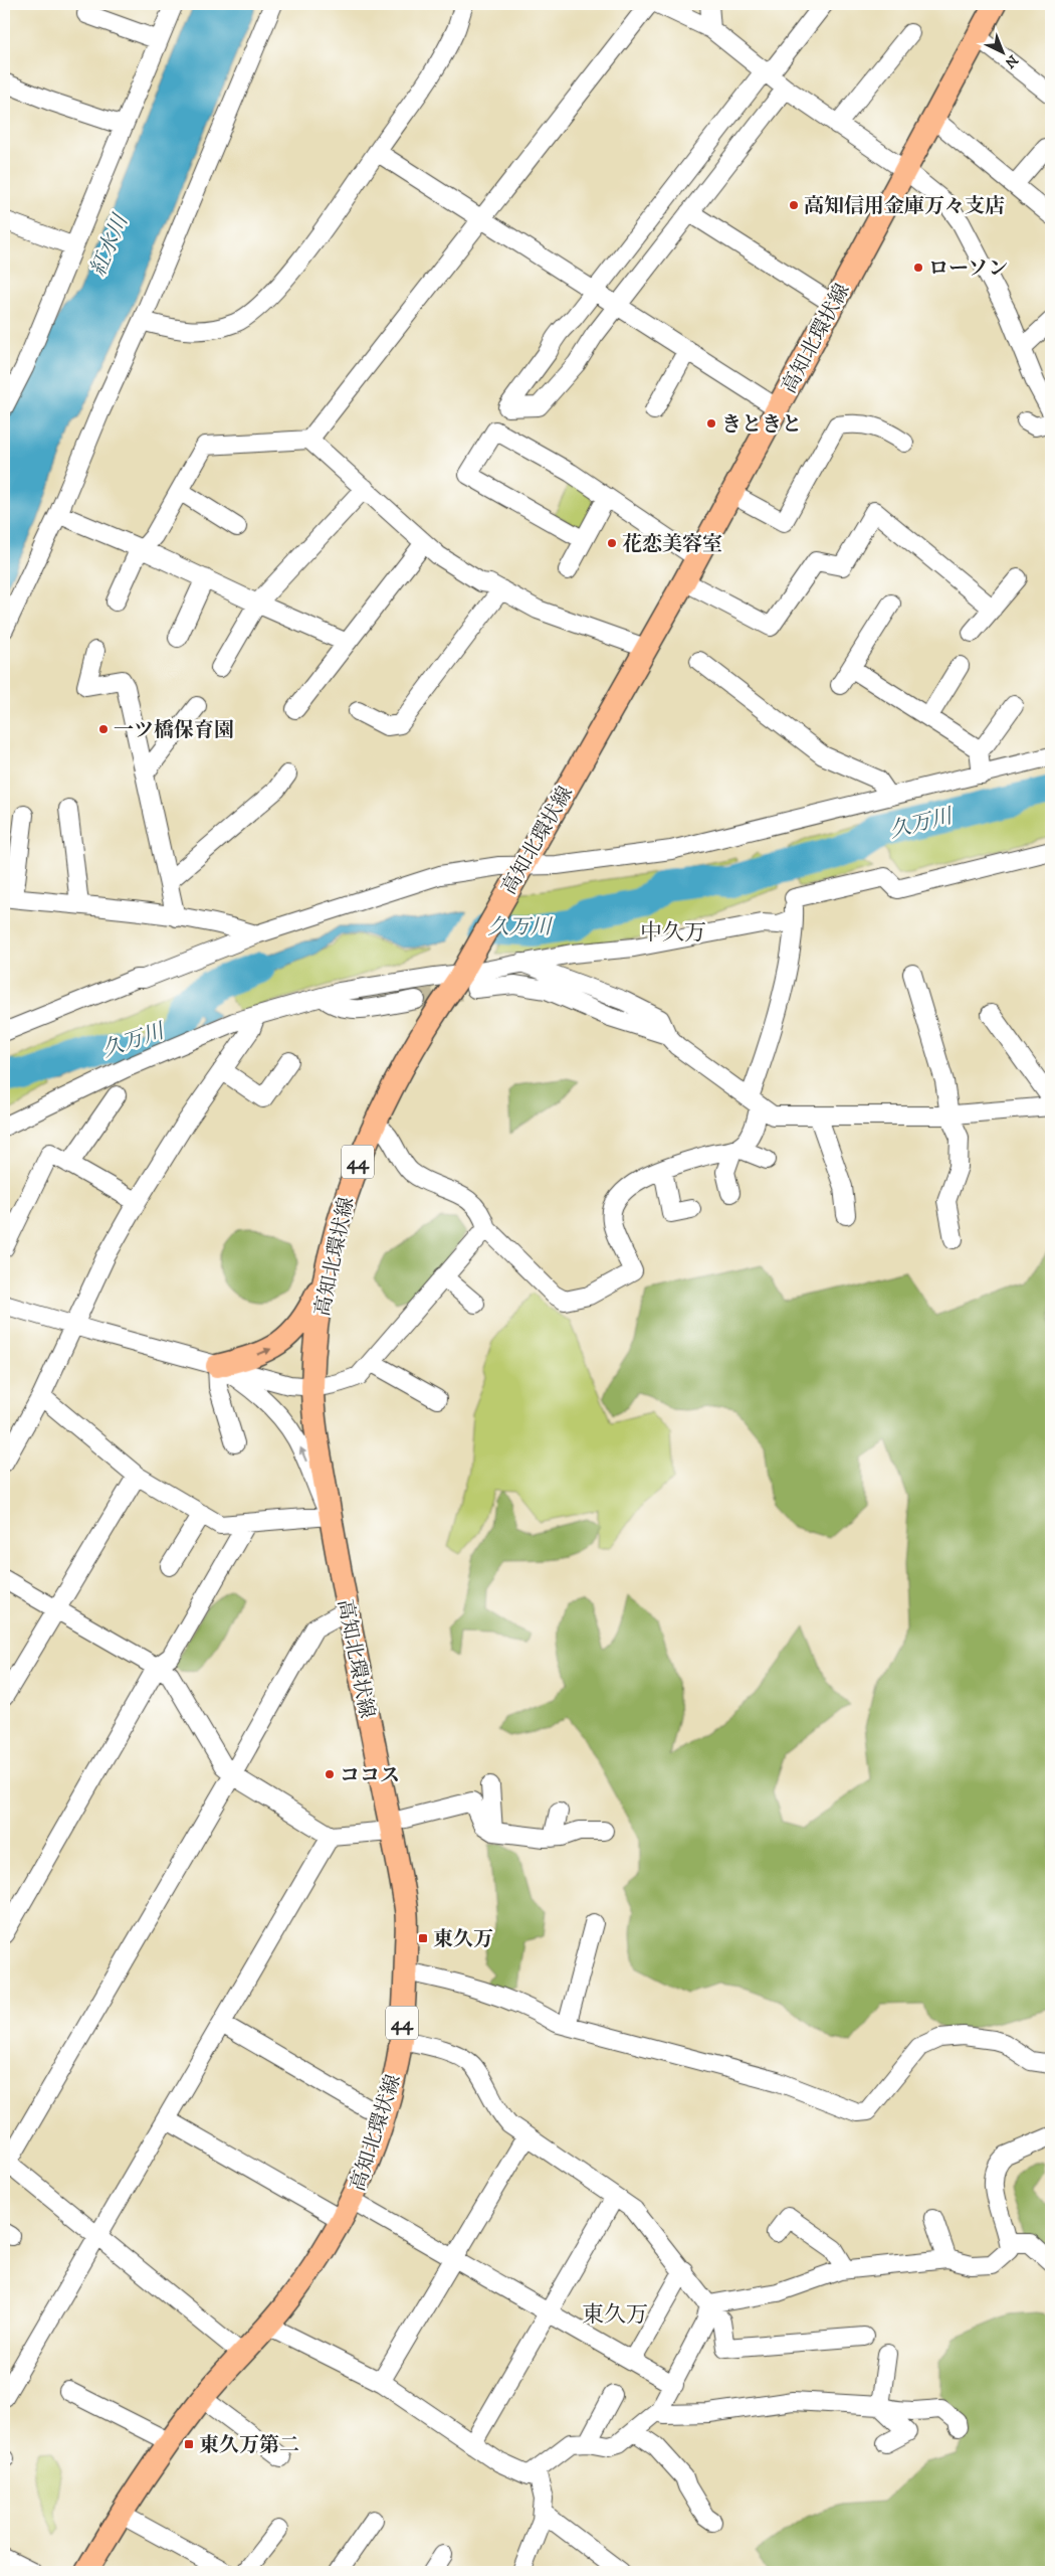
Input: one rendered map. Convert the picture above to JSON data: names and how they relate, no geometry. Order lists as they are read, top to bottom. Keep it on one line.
{"streets":{"main road":["高知北環状線","44"]},"districts":["中久万","東久万"],"water":["紅水川","久万川"],"places":{"other":["高知信用金庫万々支店","ローソン","きときと","花恋美容室","一ツ橋保育園","ココス"],"transit":["東久万","東久万第二"]},"north":"bottom right"}
